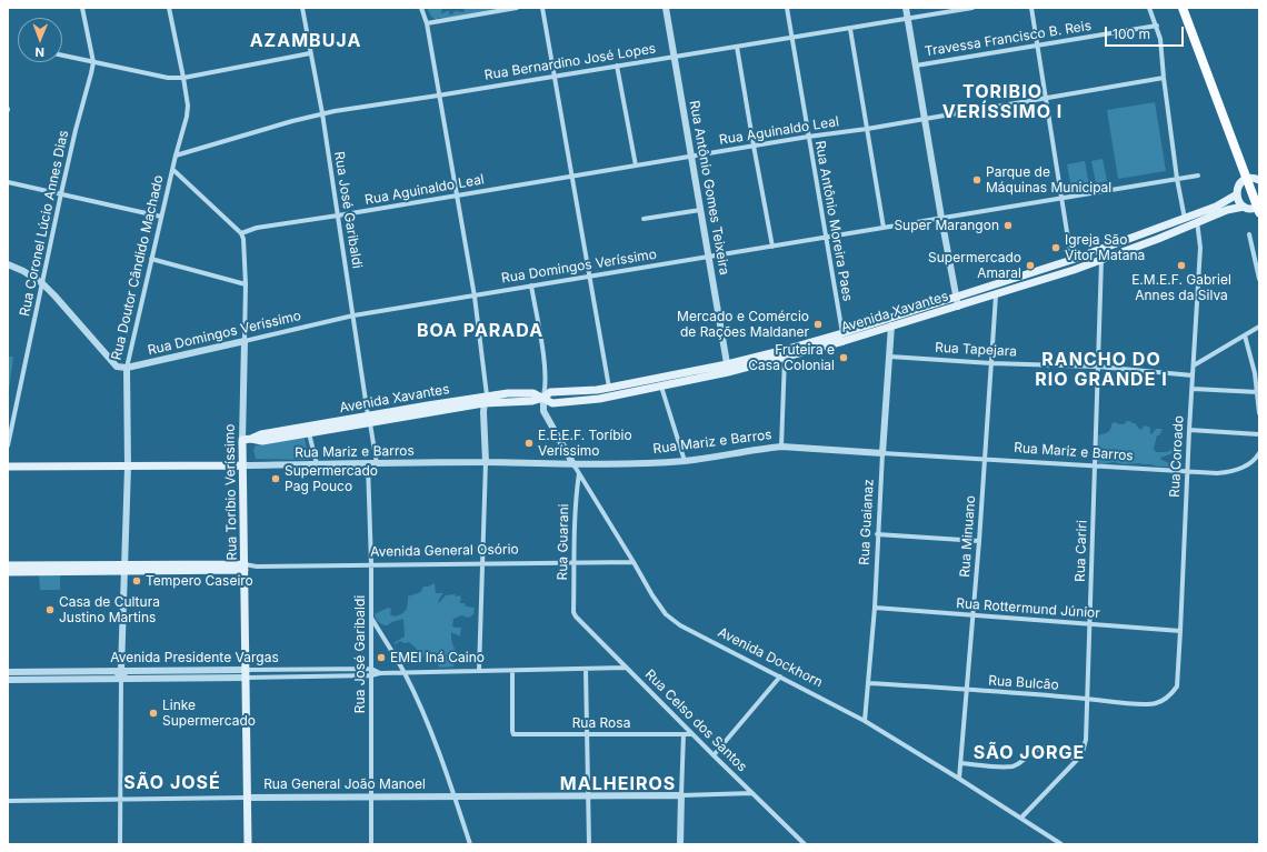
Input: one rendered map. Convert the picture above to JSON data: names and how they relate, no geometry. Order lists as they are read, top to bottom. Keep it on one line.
{"streets":{"main road":["Avenida Xavantes","Rua Mariz e Barros","Rua Toríbio Veríssimo","Avenida General Osório"],"street":["Travessa Francisco B. Reis","Rua Bernardino José Lopes","Rua Aguinaldo Leal","Rua Antônio Gomes Teixeira","Rua José Garibaldi","Rua Antônio Moreira Paes","Rua Coronel Lúcio Annes Dias","Rua Domingos Veríssimo","Rua Doutor Cândido Machado","Rua Tapejara","Rua Coroado","Rua Guaianaz","Rua Minuano","Rua Guarani","Rua Cariri","Rua Rottermund Júnior","Avenida Presidente Vargas","Avenida Dockhorn","Rua Bulcão","Rua Celso dos Santos","Rua Rosa","Rua General João Manoel"]},"crossings":[["Rua Bernardino José Lopes","Rua Antônio Gomes Teixeira"],["Rua Bernardino José Lopes","Rua José Garibaldi"],["Rua Bernardino José Lopes","Rua Antônio Moreira Paes"],["Rua Bernardino José Lopes","Rua Doutor Cândido Machado"],["Rua Aguinaldo Leal","Rua Antônio Gomes Teixeira"],["Rua Aguinaldo Leal","Rua José Garibaldi"],["Rua Aguinaldo Leal","Rua Antônio Moreira Paes"],["Rua Aguinaldo Leal","Rua Toríbio Veríssimo"],["Rua Antônio Gomes Teixeira","Rua Domingos Veríssimo"],["Rua Antônio Gomes Teixeira","Avenida Xavantes"],["Rua José Garibaldi","Rua Domingos Veríssimo"],["Rua José Garibaldi","Avenida Xavantes"],["Rua José Garibaldi","Rua Mariz e Barros"],["Rua José Garibaldi","Avenida General Osório"],["Rua José Garibaldi","Avenida Presidente Vargas"],["Rua José Garibaldi","Rua General João Manoel"],["Rua Antônio Moreira Paes","Rua Domingos Veríssimo"],["Rua Antônio Moreira Paes","Avenida Xavantes"],["Rua Domingos Veríssimo","Rua Doutor Cândido Machado"],["Rua Domingos Veríssimo","Rua Toríbio Veríssimo"],["Rua Doutor Cândido Machado","Rua Mariz e Barros"],["Rua Doutor Cândido Machado","Avenida General Osório"],["Rua Doutor Cândido Machado","Avenida Presidente Vargas"],["Rua Doutor Cândido Machado","Rua General João Manoel"],["Avenida Xavantes","Rua Coroado"],["Avenida Xavantes","Rua Toríbio Veríssimo"],["Avenida Xavantes","Rua Guaianaz"],["Avenida Xavantes","Rua Minuano"],["Avenida Xavantes","Rua Cariri"],["Avenida Xavantes","Avenida Dockhorn"],["Rua Tapejara","Rua Coroado"],["Rua Tapejara","Rua Guaianaz"],["Rua Tapejara","Rua Minuano"],["Rua Tapejara","Rua Cariri"],["Rua Mariz e Barros","Rua Coroado"],["Rua Mariz e Barros","Rua Toríbio Veríssimo"],["Rua Mariz e Barros","Rua Guaianaz"],["Rua Mariz e Barros","Rua Minuano"],["Rua Mariz e Barros","Rua Cariri"],["Rua Mariz e Barros","Avenida Dockhorn"],["Rua Coroado","Rua Rottermund Júnior"],["Rua Coroado","Rua Bulcão"],["Rua Toríbio Veríssimo","Avenida General Osório"],["Rua Toríbio Veríssimo","Avenida Presidente Vargas"],["Rua Toríbio Veríssimo","Rua General João Manoel"],["Rua Guaianaz","Rua Rottermund Júnior"],["Rua Guaianaz","Avenida Dockhorn"],["Rua Guaianaz","Rua Bulcão"],["Rua Minuano","Rua Rottermund Júnior"],["Rua Minuano","Avenida Dockhorn"],["Rua Minuano","Rua Bulcão"],["Rua Guarani","Avenida General Osório"],["Rua Guarani","Avenida Dockhorn"],["Rua Guarani","Rua Celso dos Santos"],["Avenida General Osório","Avenida Dockhorn"],["Rua Cariri","Rua Rottermund Júnior"],["Rua Cariri","Avenida Dockhorn"],["Rua Cariri","Rua Bulcão"],["Avenida Presidente Vargas","Rua Celso dos Santos"],["Avenida Presidente Vargas","Rua Rosa"],["Rua Celso dos Santos","Rua Rosa"]],"districts":["AZAMBUJA","TORIBIO VERÍSSIMO I","BOA PARADA","RANCHO DO RIO GRANDE I","SÃO JORGE","SÃO JOSÉ","MALHEIROS"],"places":["Parque de Máquinas Municipal","Super Marangon","Igreja São Vitor Matana","Supermercado Amaral","E.M.E.F. Gabriel Annes da Silva","Mercado e Comércio de Rações Maldaner","Fruteira e Casa Colonial","E.E.E.F. Toríbio Veríssimo","Supermercado Pag Pouco","Tempero Caseiro","Casa de Cultura Justino Martins","EMEI Iná Caino","Linke Supermercado"],"scale_bar":"100 m","north":"bottom"}
